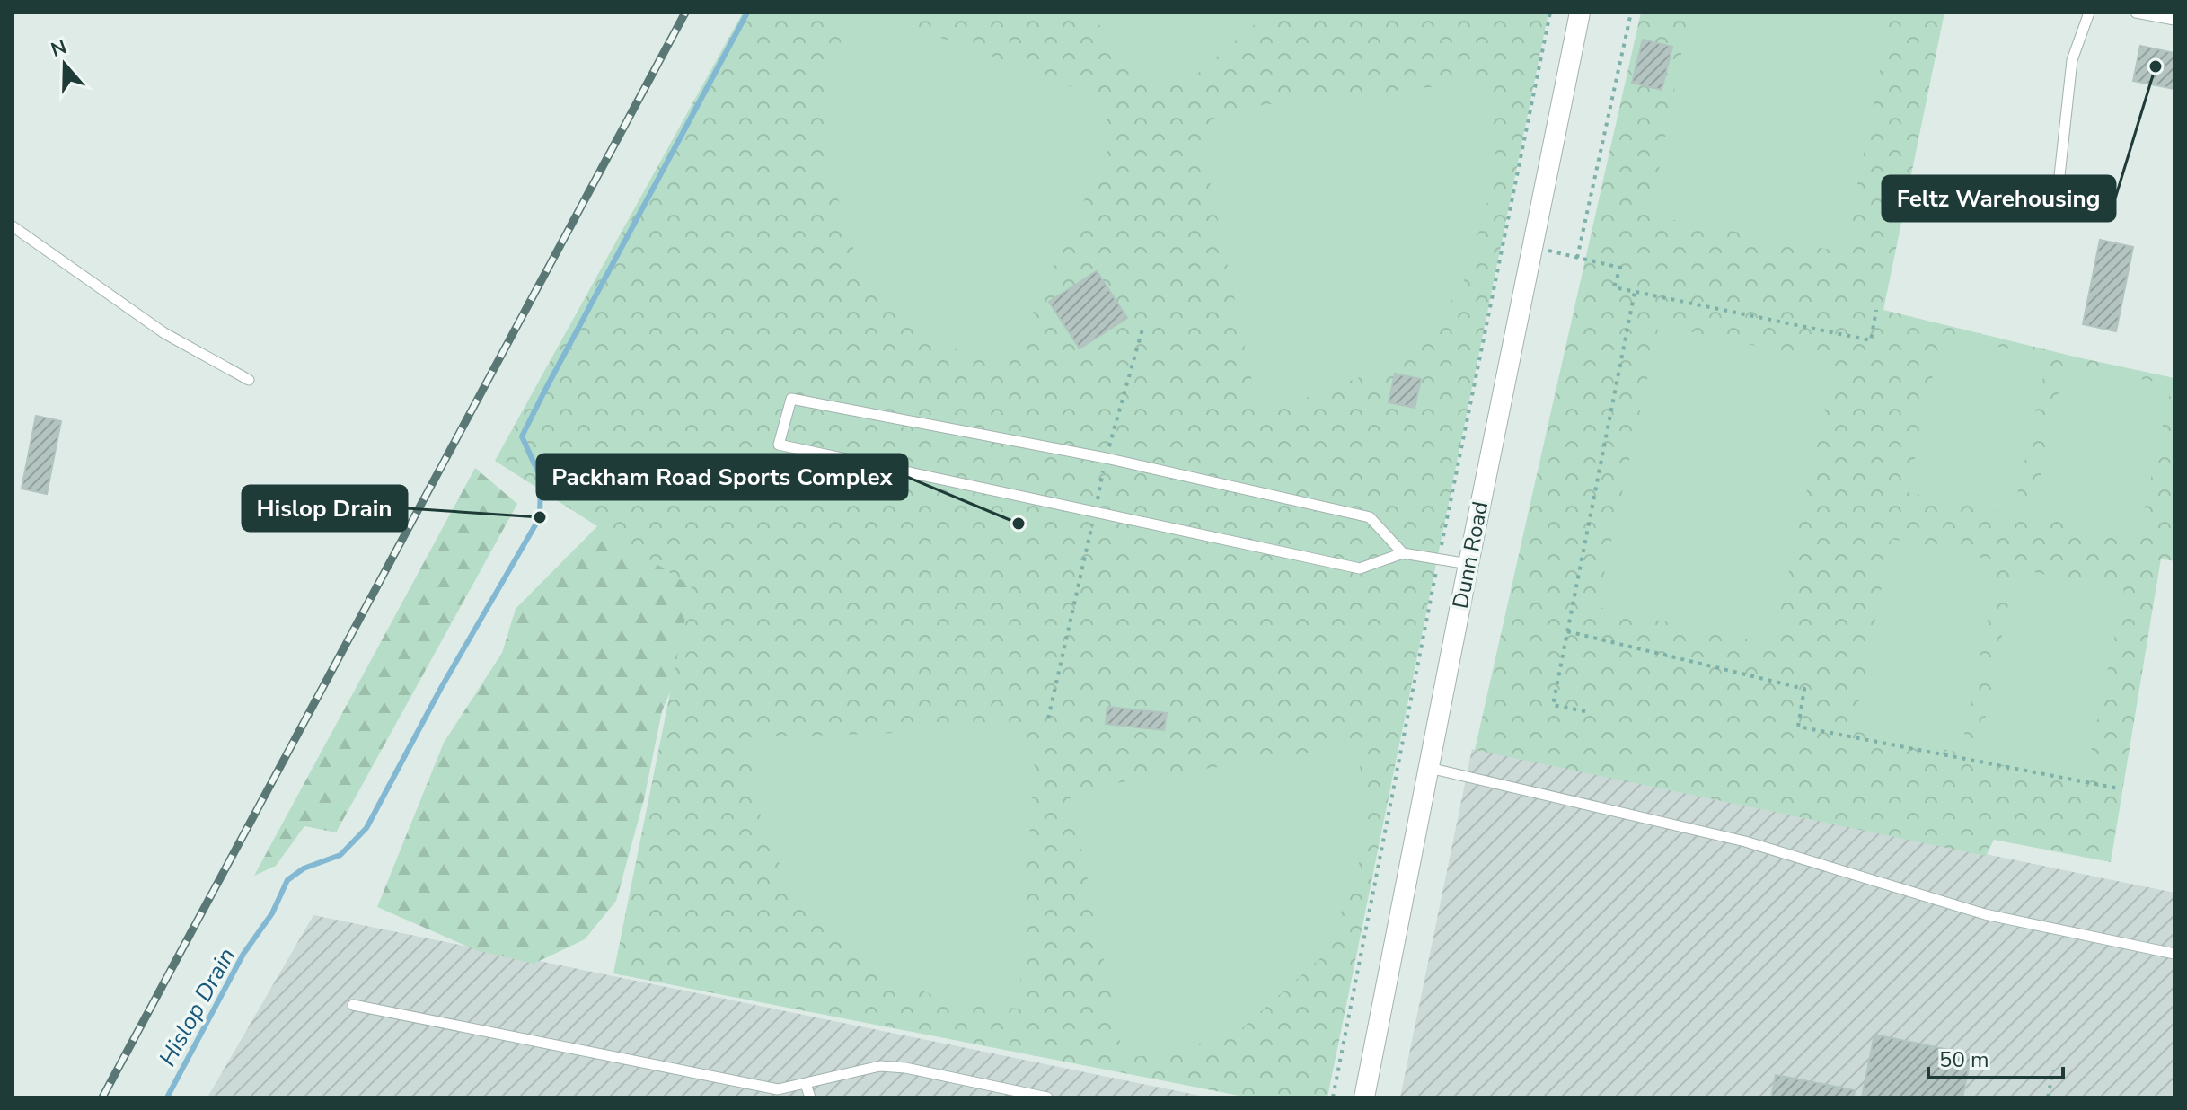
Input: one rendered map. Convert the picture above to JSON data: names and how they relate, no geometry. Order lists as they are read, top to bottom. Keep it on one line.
{"streets":{"street":["Dunn Road"]},"water":["Hislop Drain"],"places":["Feltz Warehousing","Hislop Drain","Packham Road Sports Complex"],"scale_bar":"50 m","north":"top"}
